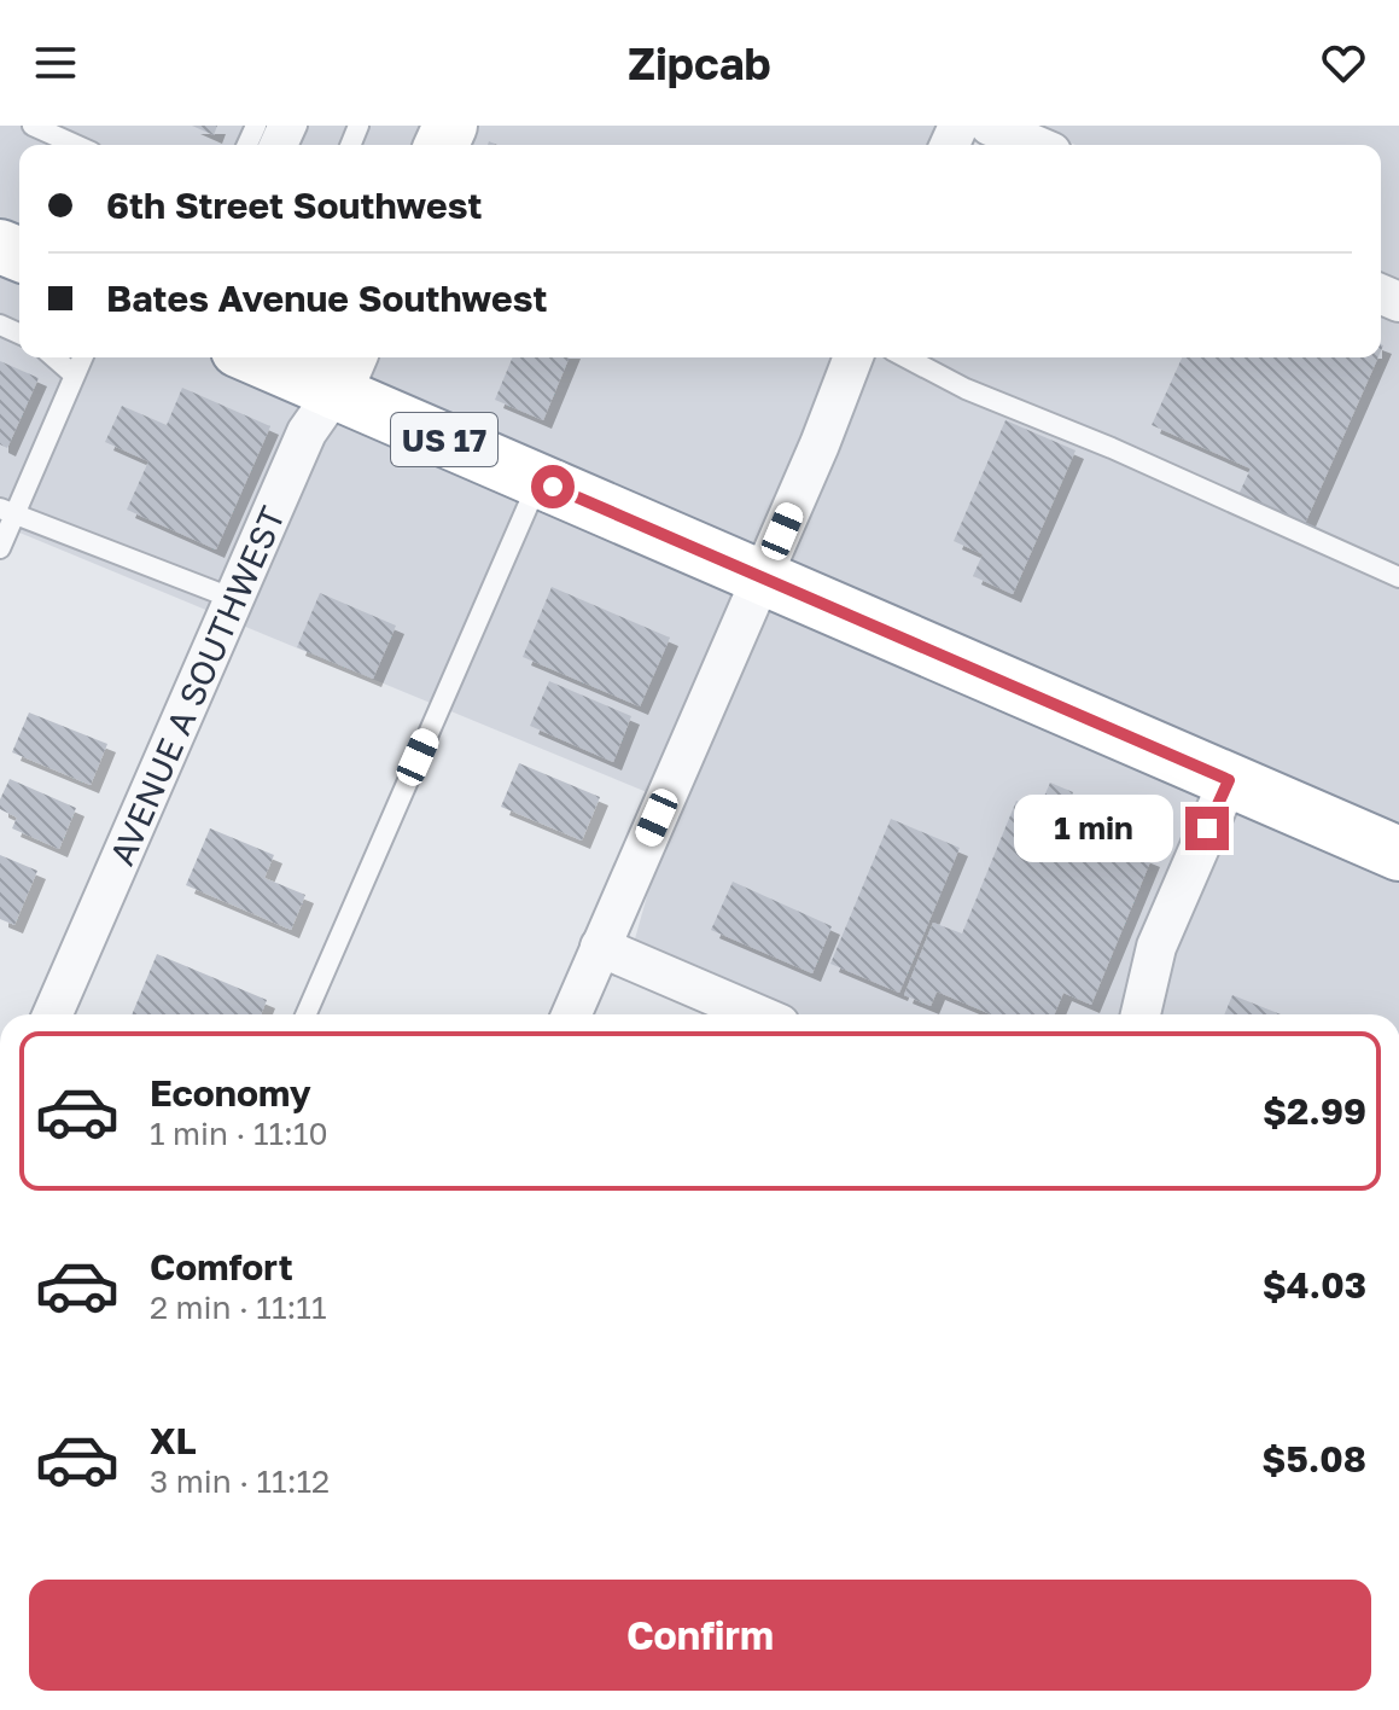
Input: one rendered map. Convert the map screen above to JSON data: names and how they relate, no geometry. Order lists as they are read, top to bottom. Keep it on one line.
{"streets":{"main road":["US 17"],"street":["AVENUE A SOUTHWEST"]},"crossings":[["US 17","AVENUE A SOUTHWEST"]],"page":{"header":"Zipcab","banner":["6th Street Southwest","Bates Avenue Southwest"],"bubble":"1 min","list":[{"name":"Economy","note":"1 min · 11:10","value":"$2.99"},{"name":"Comfort","note":"2 min · 11:11","value":"$4.03"},{"name":"XL","note":"3 min · 11:12","value":"$5.08"}],"buttons":"Confirm"}}
